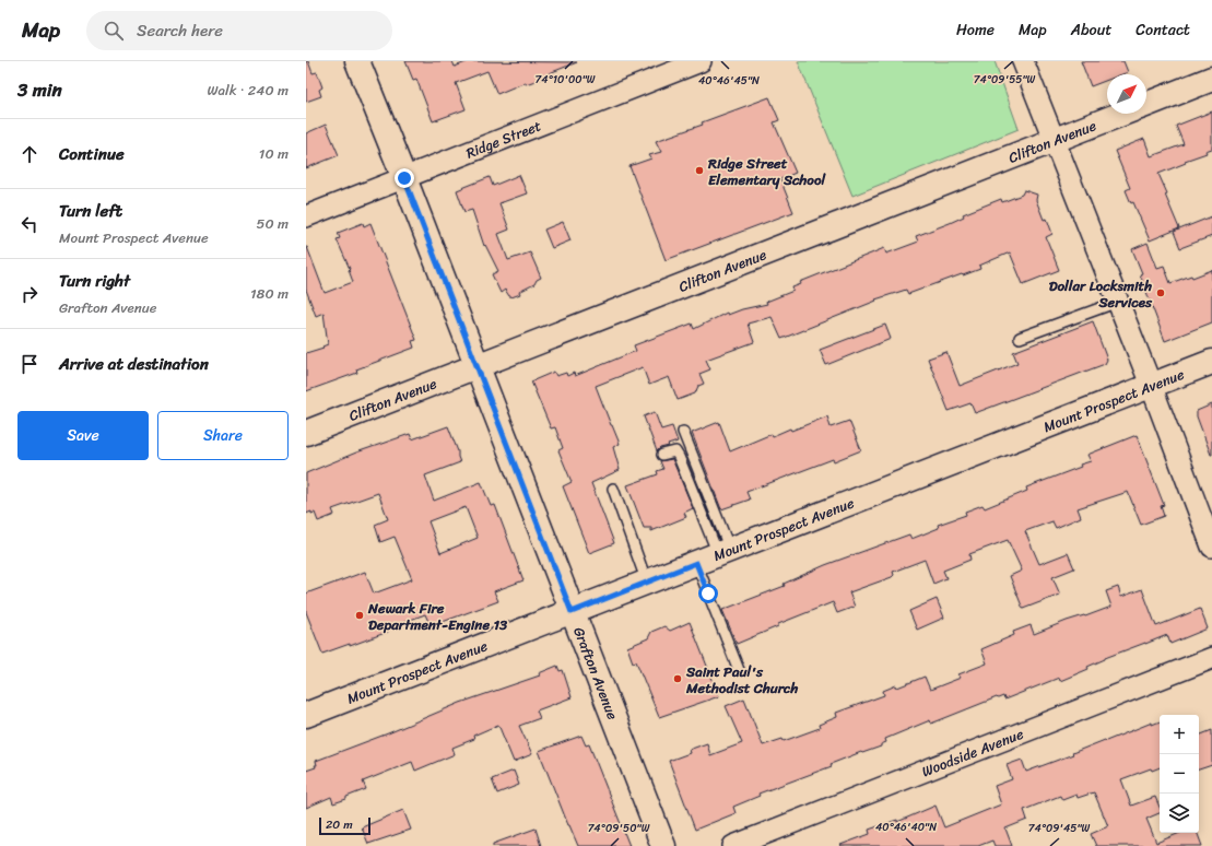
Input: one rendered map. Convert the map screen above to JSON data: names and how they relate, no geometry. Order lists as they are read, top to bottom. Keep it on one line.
{"streets":{"street":["Ridge Street","Clifton Avenue","Mount Prospect Avenue","Grafton Avenue","Woodside Avenue"]},"crossings":[["Ridge Street","Grafton Avenue"],["Clifton Avenue","Grafton Avenue"],["Mount Prospect Avenue","Grafton Avenue"]],"places":["Ridge Street Elementary School","Dollar Locksmith Services","Newark Fire Department-Engine 13","Saint Paul's Methodist Church"],"scale_bar":"20 m","north":"top right","page":{"header":"Map","search":"Search here","nav":["Home","Map","About","Contact"],"heading":["3 min","Walk · 240 m"],"list":[["Continue","10 m"],["Turn left","Mount Prospect Avenue","50 m"],["Turn right","Grafton Avenue","180 m"],"Arrive at destination"],"buttons":["Save","Share"],"map_buttons":["+","−"],"scale":"20 m"},"coordinates":["74°10'00\"W","74°09'55\"W","40°46'45\"N","40°46'40\"N","74°09'50\"W","74°09'45\"W"]}
